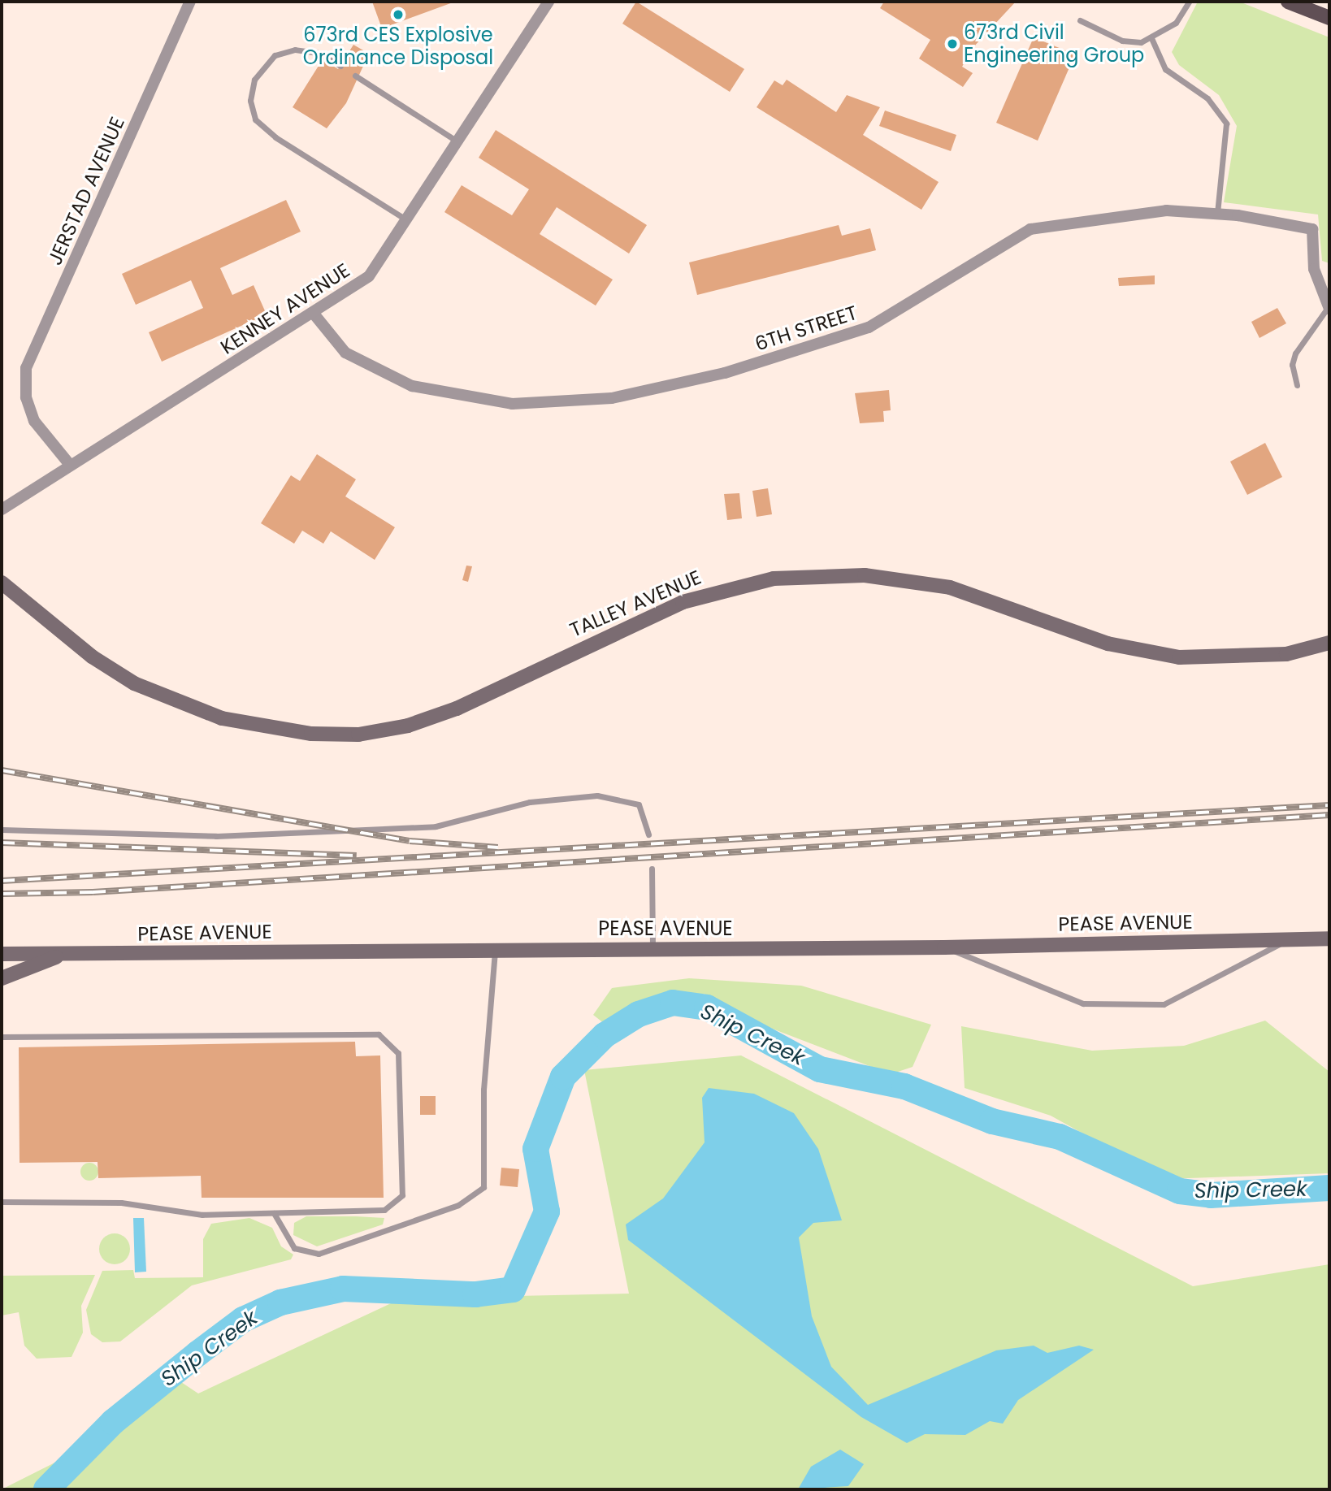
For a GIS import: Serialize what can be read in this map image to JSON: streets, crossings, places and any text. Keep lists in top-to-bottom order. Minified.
{"streets":{"street":["JERSTAD AVENUE","KENNEY AVENUE","6TH STREET","TALLEY AVENUE","PEASE AVENUE"]},"crossings":[["JERSTAD AVENUE","KENNEY AVENUE"],["KENNEY AVENUE","6TH STREET"]],"water":["Ship Creek"],"places":["673rd CES Explosive Ordinance Disposal","673rd Civil Engineering Group"]}
